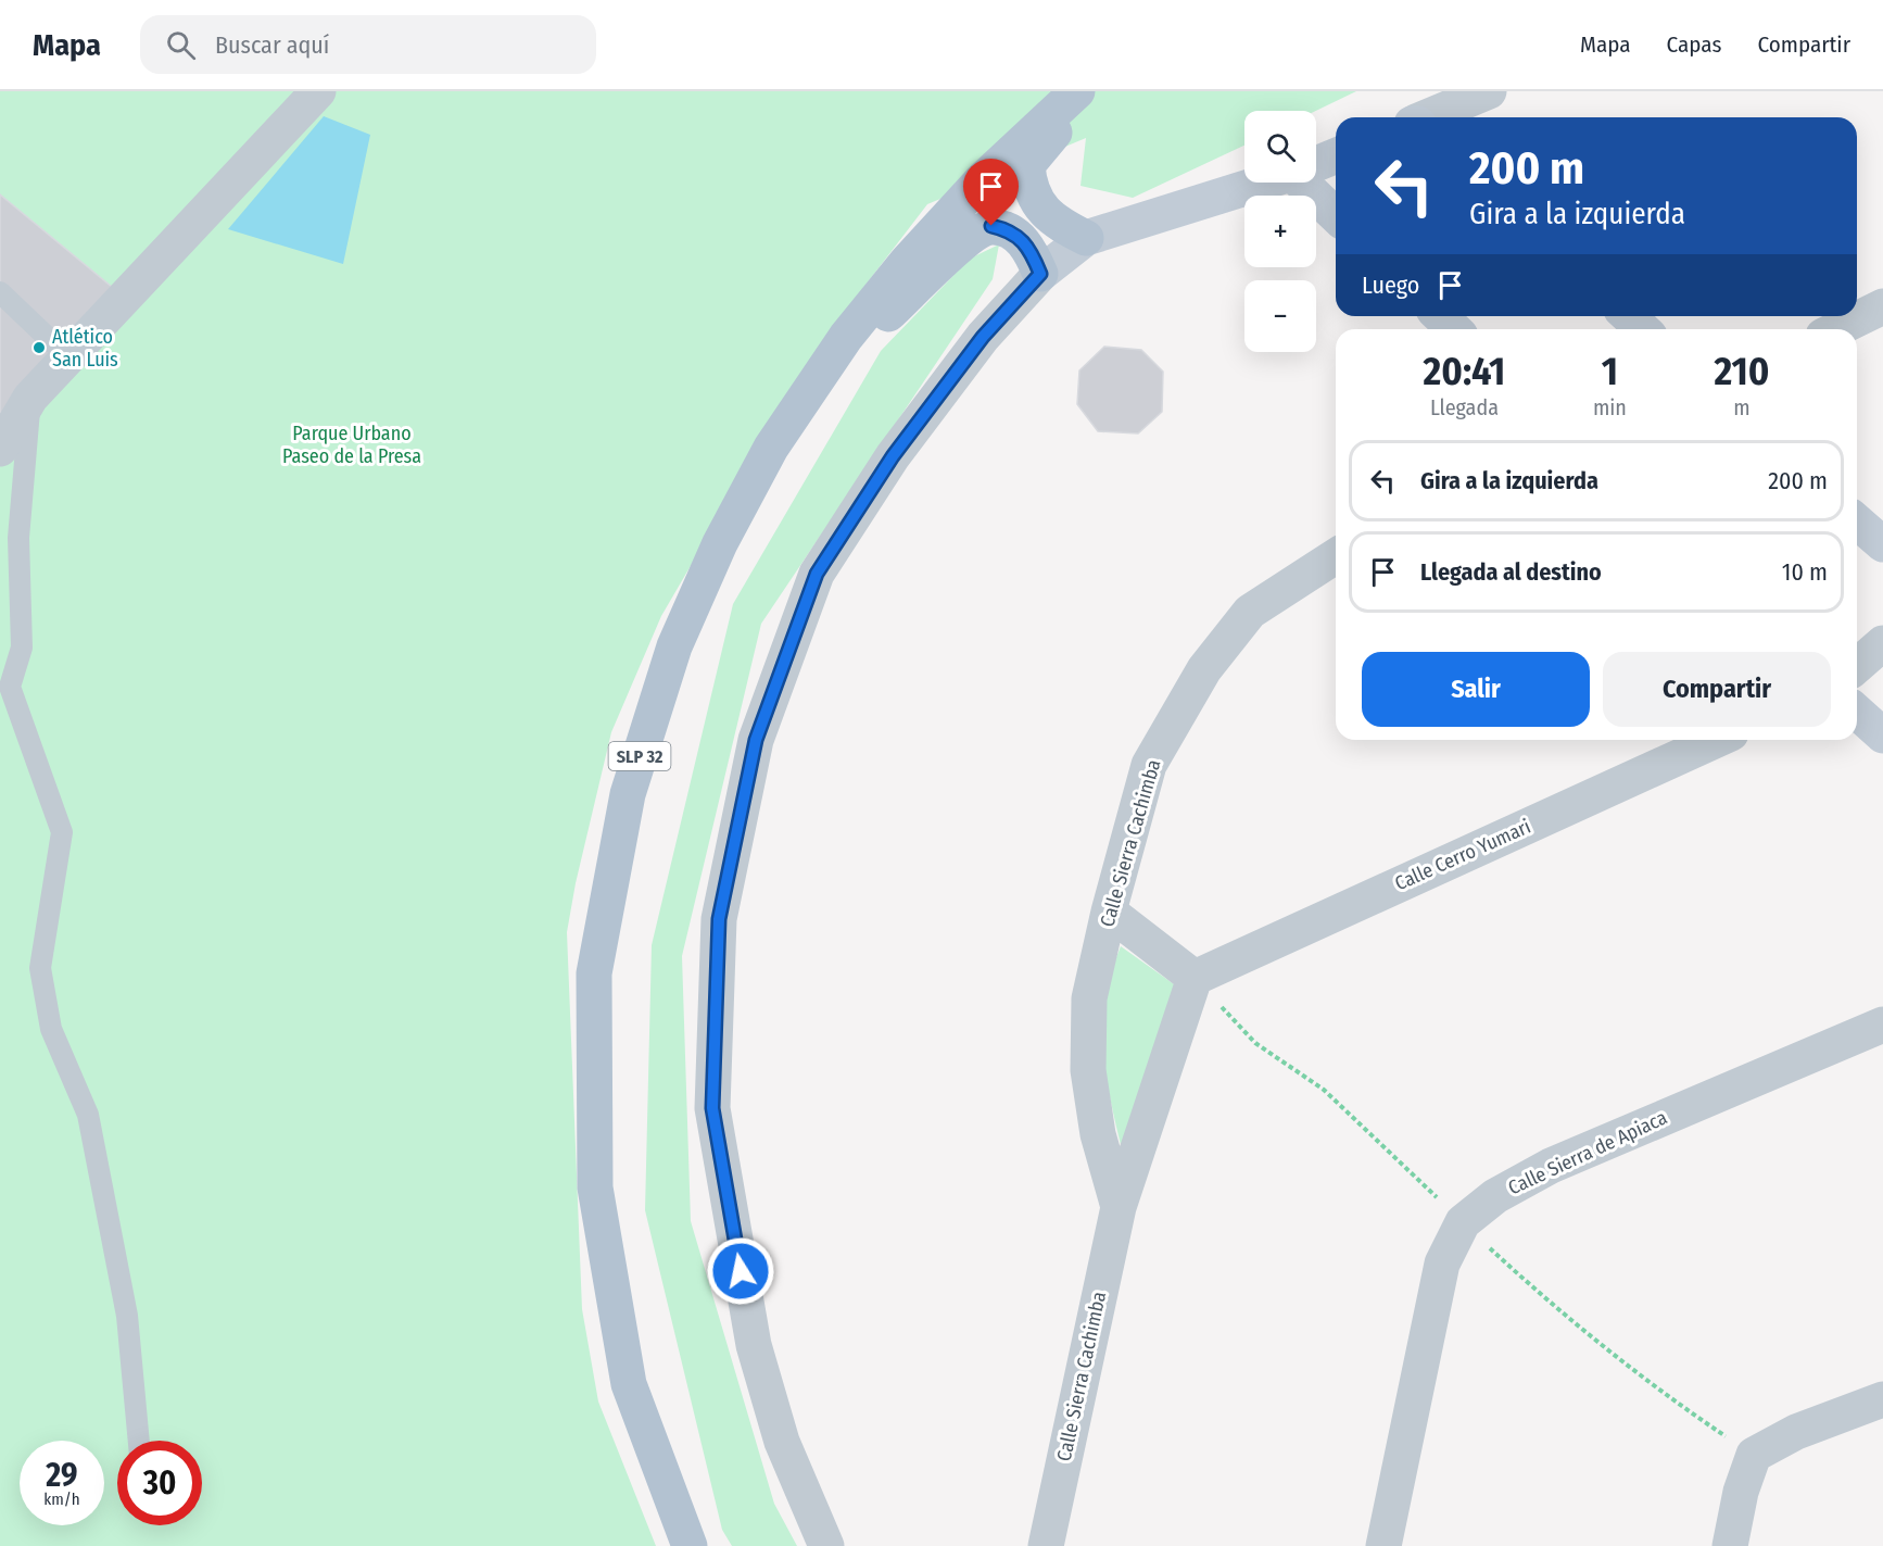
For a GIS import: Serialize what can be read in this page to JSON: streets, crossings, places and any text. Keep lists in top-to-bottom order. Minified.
{"streets":{"main road":["SLP 32"],"street":["Calle Sierra Cachimba","Calle Cerro Yumari","Calle Sierra de Apiaca"]},"crossings":[["Calle Sierra Cachimba","Calle Cerro Yumari"]],"parks":["Parque Urbano Paseo de la Presa"],"places":["Atlético San Luis"],"page":{"header":"Mapa","search":"Buscar aquí","nav":["Mapa","Capas","Compartir"],"map_buttons":["+","−"],"turn":["200 m","Gira a la izquierda"],"then":"Luego","eta":["20:41","Llegada","1","min","210","m"],"list":[{"name":"Gira a la izquierda","value":"200 m"},{"name":"Llegada al destino","value":"10 m"}],"buttons":["Salir","Compartir"],"speed":"29 km/h","limit":"30"}}
